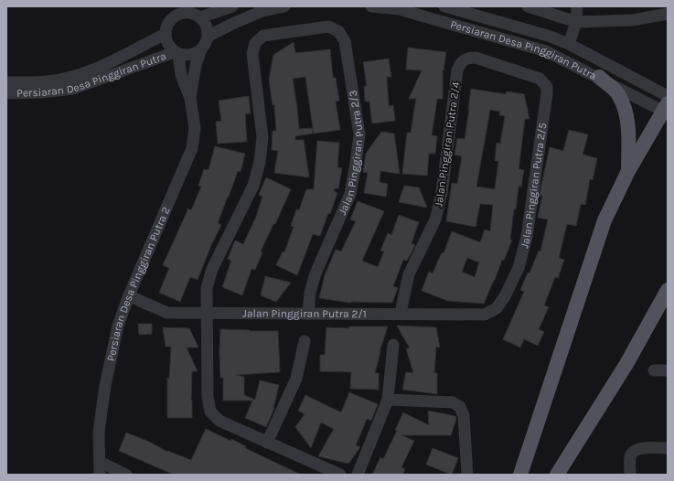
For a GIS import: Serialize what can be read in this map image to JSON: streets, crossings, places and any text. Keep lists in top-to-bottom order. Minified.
{"streets":{"street":["Persiaran Desa Pinggiran Putra","Jalan Pinggiran Putra 2/4","Jalan Pinggiran Putra 2/3","Jalan Pinggiran Putra 2/5","Persiaran Desa Pinggiran Putra 2","Jalan Pinggiran Putra 2/1"]},"crossings":[["Persiaran Desa Pinggiran Putra","Persiaran Desa Pinggiran Putra 2"],["Jalan Pinggiran Putra 2/4","Jalan Pinggiran Putra 2/5"],["Jalan Pinggiran Putra 2/4","Jalan Pinggiran Putra 2/1"],["Jalan Pinggiran Putra 2/3","Jalan Pinggiran Putra 2/1"],["Jalan Pinggiran Putra 2/5","Jalan Pinggiran Putra 2/1"],["Persiaran Desa Pinggiran Putra 2","Jalan Pinggiran Putra 2/1"]]}
